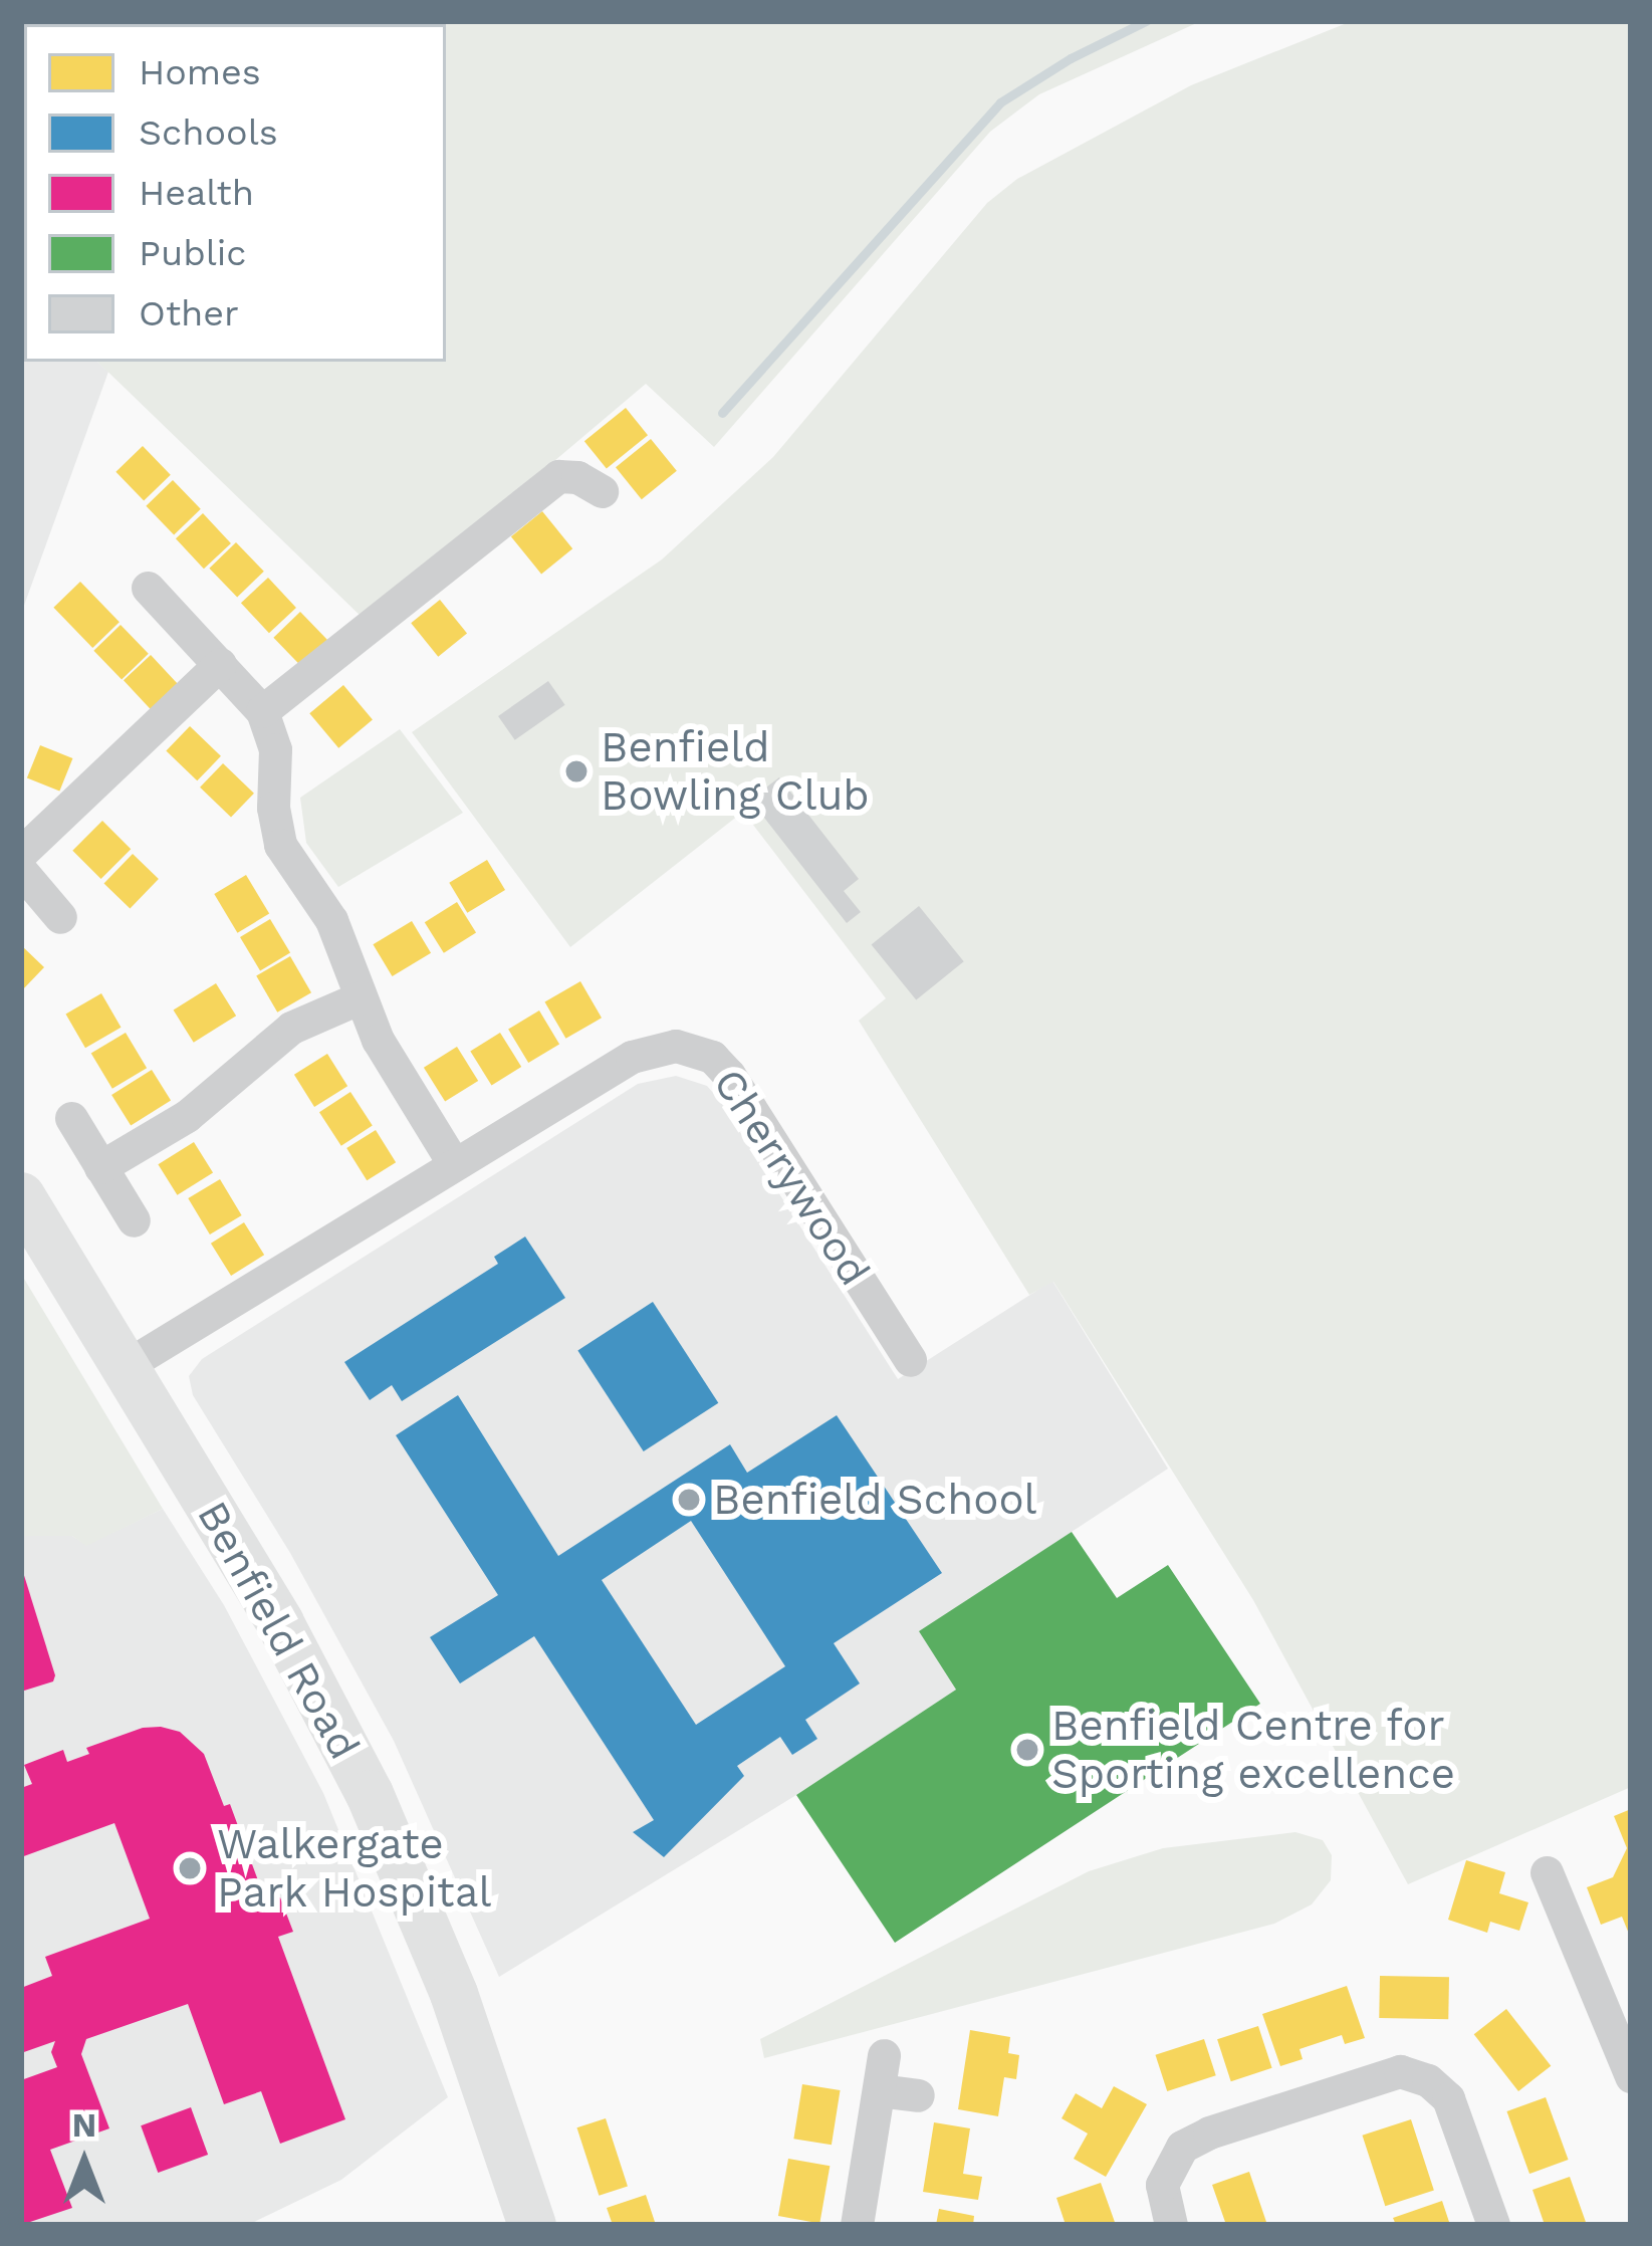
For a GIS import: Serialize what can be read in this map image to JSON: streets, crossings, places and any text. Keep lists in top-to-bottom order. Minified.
{"streets":{"street":["Cherrywood","Benfield Road"]},"crossings":[["Cherrywood","Benfield Road"]],"places":["Benfield Bowling Club","Benfield School","Benfield Centre for Sporting excellence","Walkergate Park Hospital"],"legend":["Homes","Schools","Health","Public","Other"],"north":"top"}
